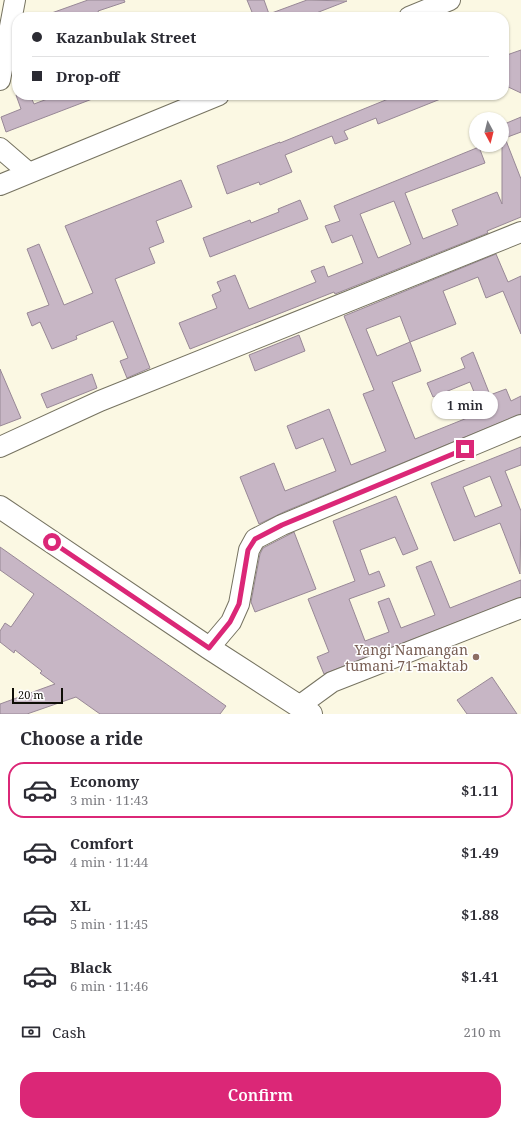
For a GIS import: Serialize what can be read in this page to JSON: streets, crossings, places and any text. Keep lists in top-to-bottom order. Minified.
{"places":["Yangi Namangan tumani 71-maktab"],"scale_bar":"20 m","north":"bottom","page":{"banner":["Kazanbulak Street","Drop-off"],"bubble":"1 min","scale":"20 m","heading":"Choose a ride","list":[{"name":"Economy","note":"3 min · 11:43","value":"$1.11"},{"name":"Comfort","note":"4 min · 11:44","value":"$1.49"},{"name":"XL","note":"5 min · 11:45","value":"$1.88"},{"name":"Black","note":"6 min · 11:46","value":"$1.41"}],"pay":["Cash","210 m"],"buttons":"Confirm"}}
